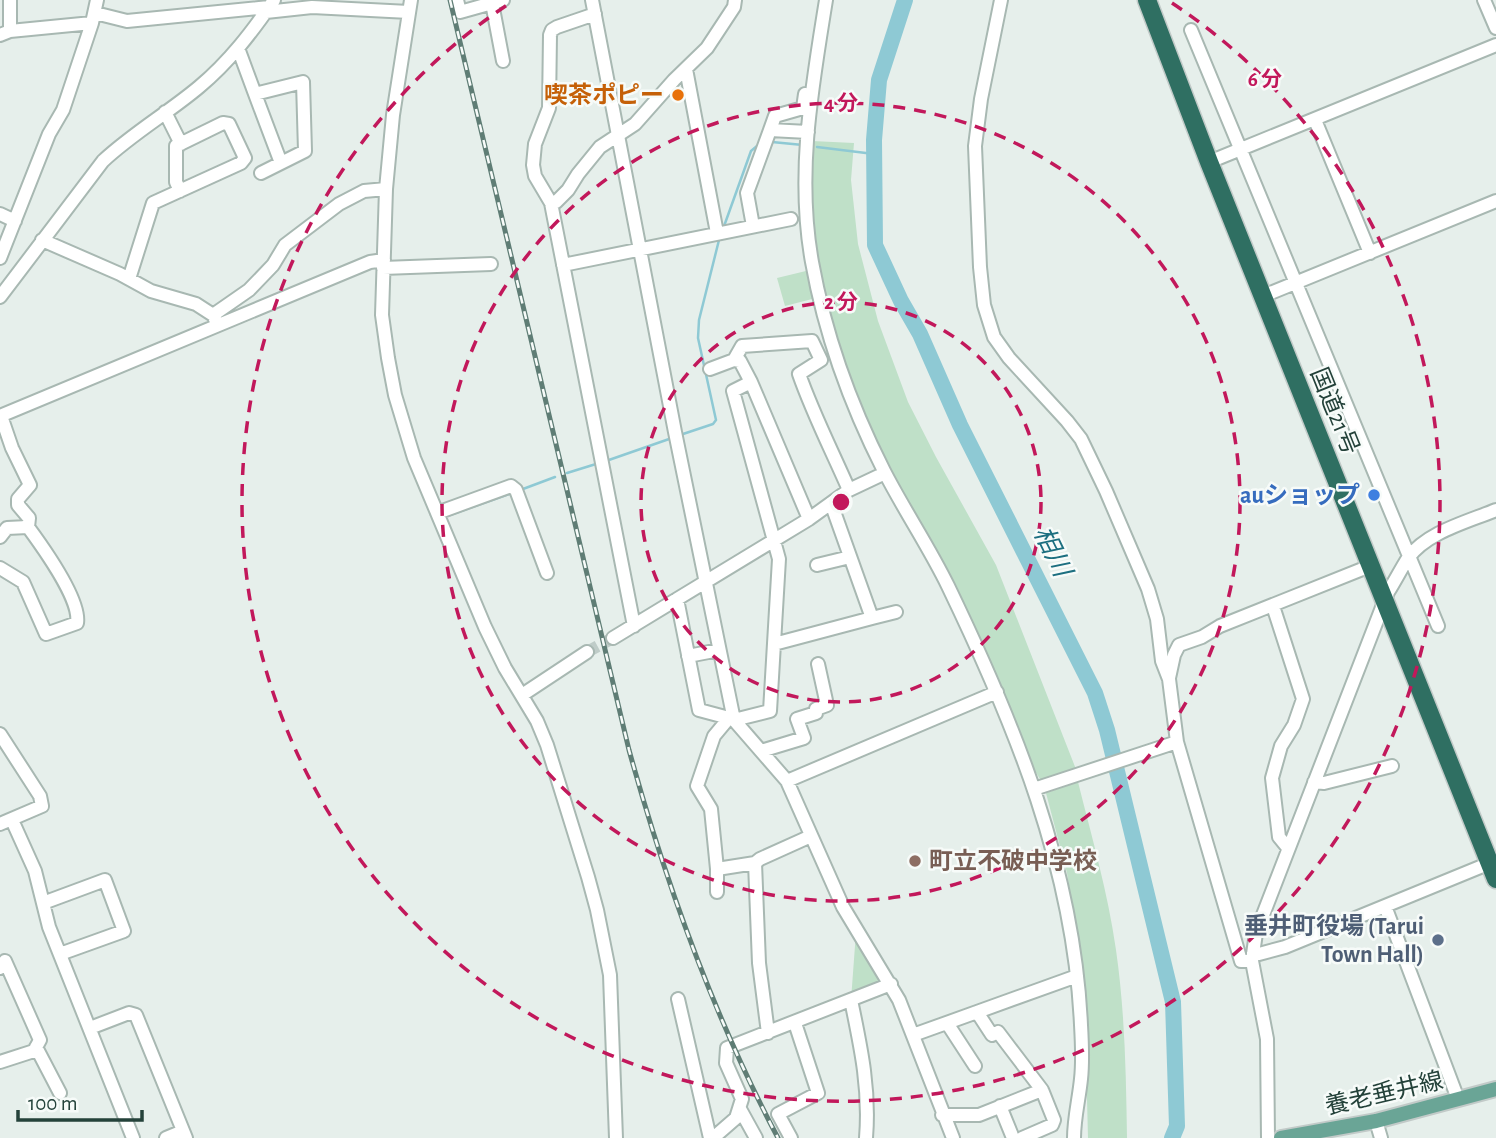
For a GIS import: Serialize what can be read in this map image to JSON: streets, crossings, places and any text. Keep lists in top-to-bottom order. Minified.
{"streets":{"highway":["国道21号"],"main road":["養老垂井線"]},"water":["相川"],"places":["喫茶ポピー","auショップ","町立不破中学校","垂井町役場 (Tarui Town Hall)"],"scale_bar":"100 m","rings":["6 分","4 分","2 分"]}
